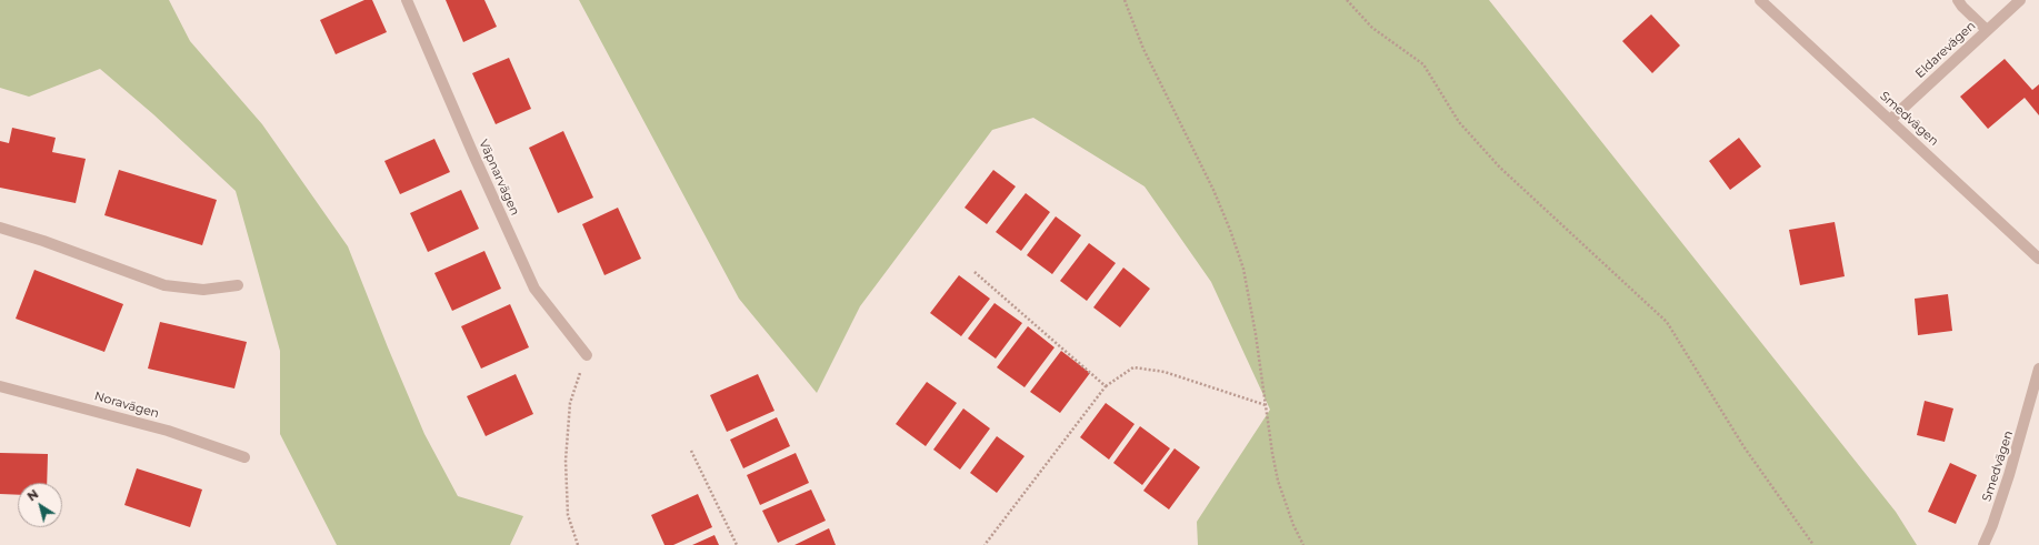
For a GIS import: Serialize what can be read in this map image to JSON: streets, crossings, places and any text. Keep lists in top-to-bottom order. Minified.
{"streets":{"street":["Eldarevägen","Smedvägen","Väpnarvägen","Noravägen"]},"crossings":[["Eldarevägen","Smedvägen"]],"north":"top left"}
